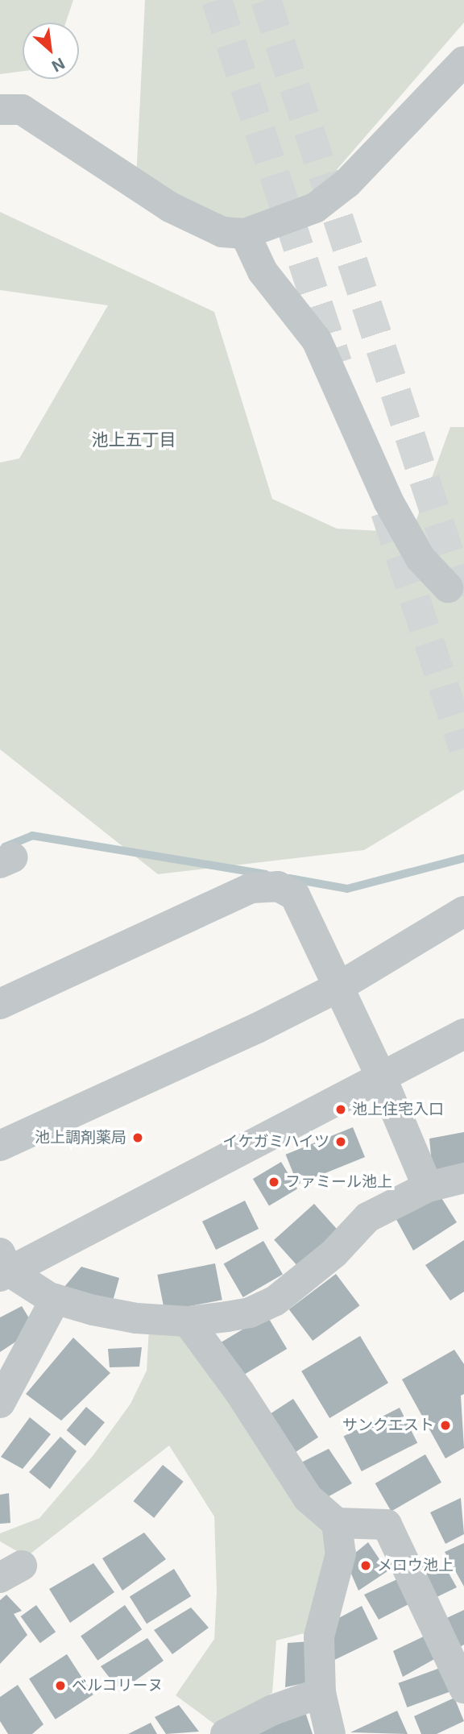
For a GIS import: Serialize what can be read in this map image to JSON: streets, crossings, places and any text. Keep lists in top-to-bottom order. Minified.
{"districts":["池上五丁目"],"places":["池上住宅入口","池上調剤薬局","イケガミハイツ","ファミール池上","サンクエスト","メロウ池上","ベルコリーヌ"],"north":"bottom right"}
